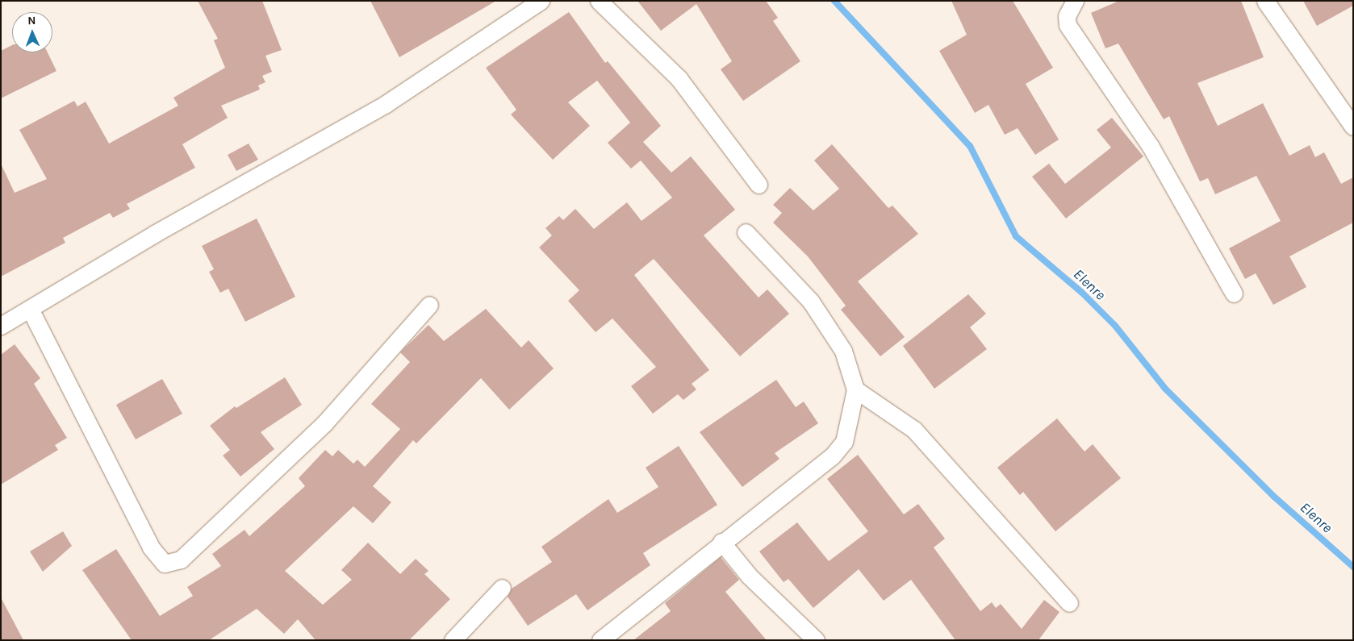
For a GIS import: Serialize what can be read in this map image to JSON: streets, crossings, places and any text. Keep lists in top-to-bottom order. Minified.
{"water":["Elenre"],"north":"top"}
